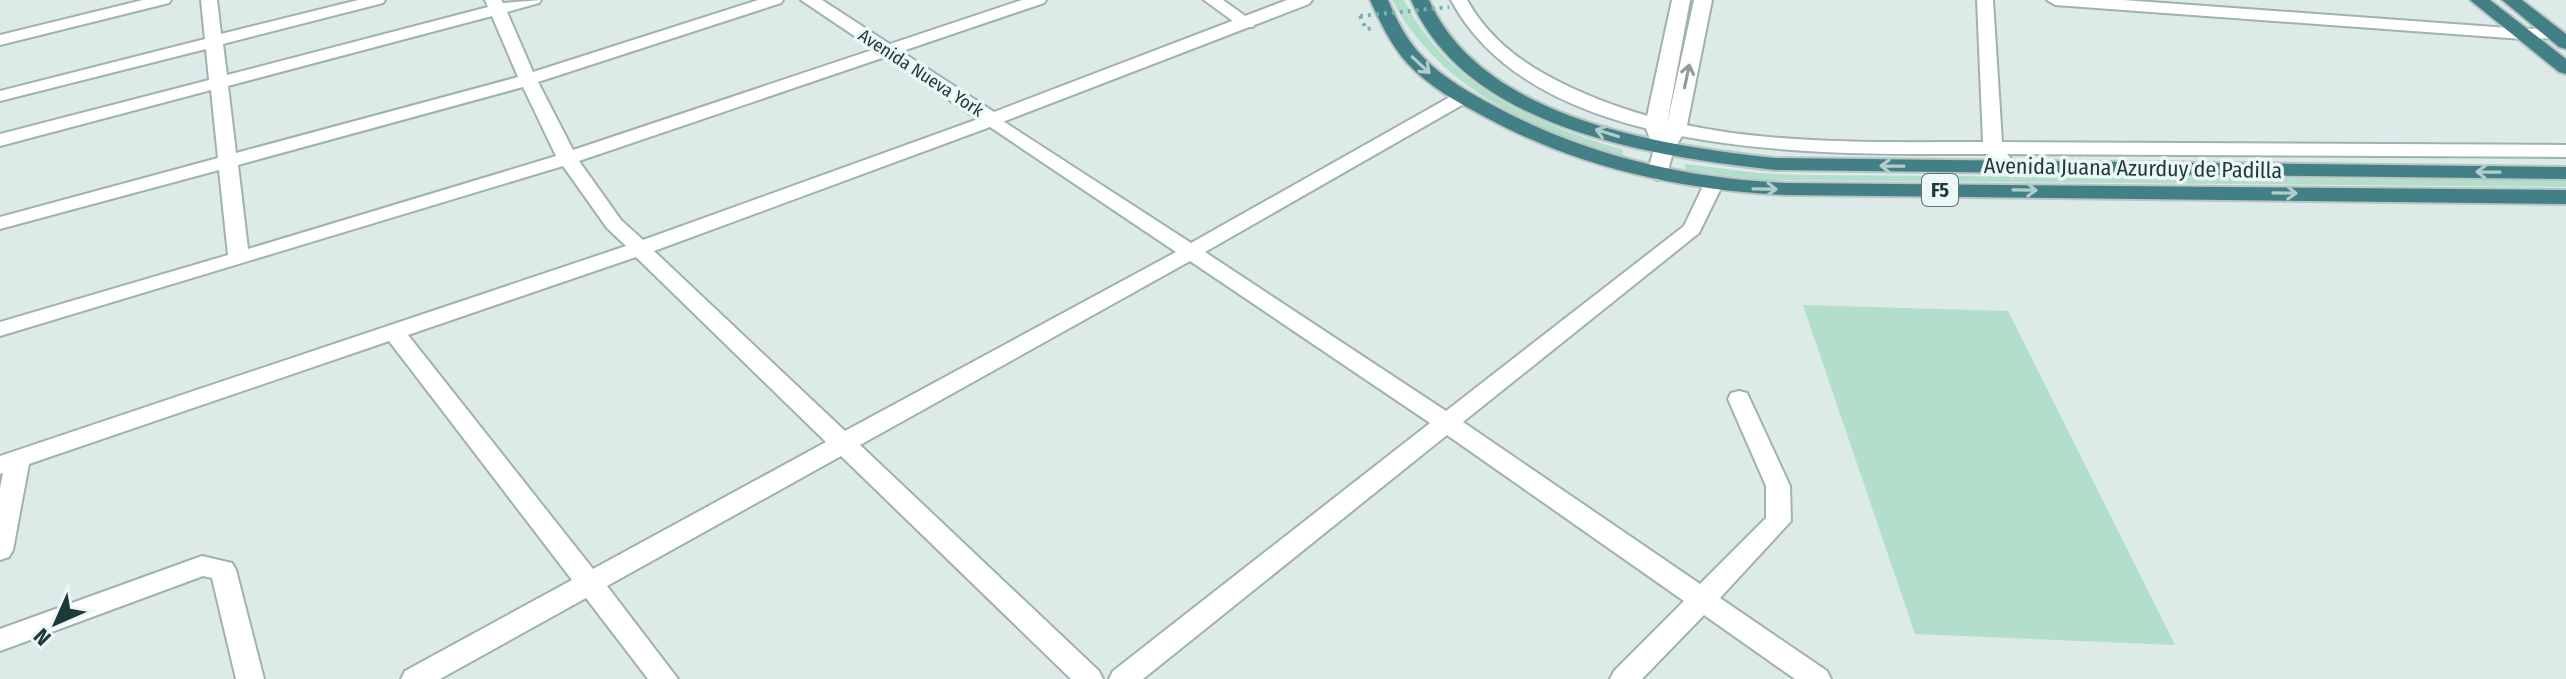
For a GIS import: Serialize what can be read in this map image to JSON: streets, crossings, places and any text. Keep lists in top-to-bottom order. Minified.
{"streets":{"highway":["Avenida Juana Azurduy de Padilla","F5"],"street":["Avenida Nueva York"]},"north":"bottom left"}
